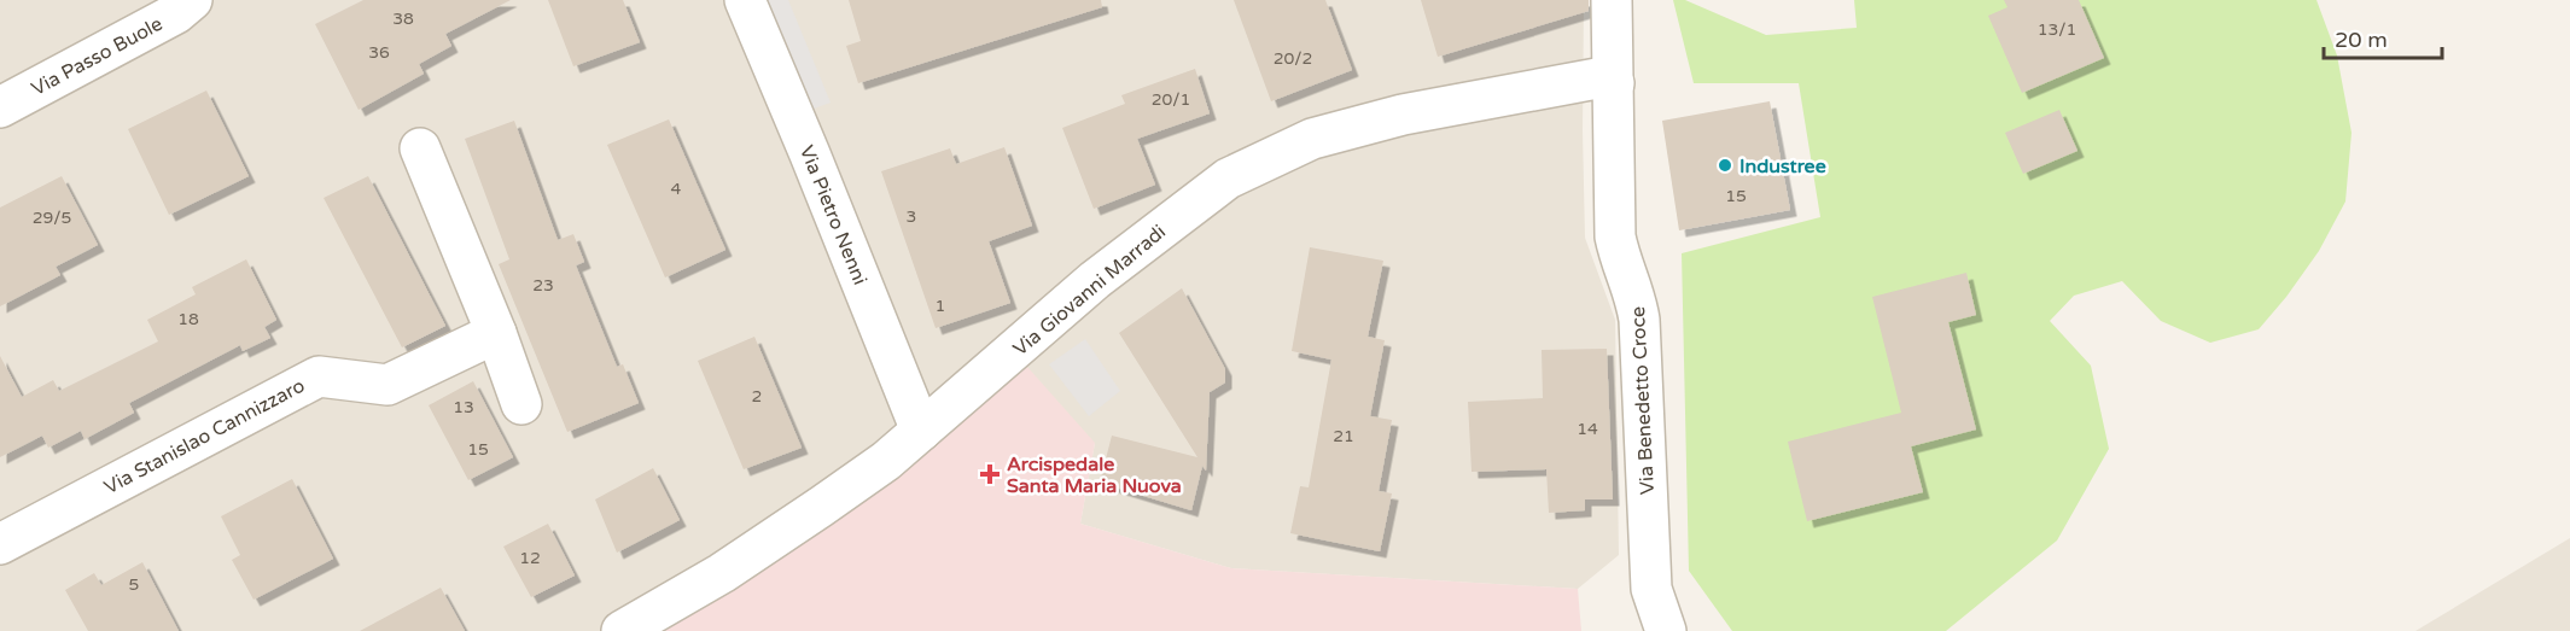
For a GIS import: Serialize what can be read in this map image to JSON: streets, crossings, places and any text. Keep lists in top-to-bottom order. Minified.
{"streets":{"street":["Via Passo Buole","Via Pietro Nenni","Via Giovanni Marradi","Via Benedetto Croce","Via Stanislao Cannizzaro"]},"crossings":[["Via Pietro Nenni","Via Giovanni Marradi"],["Via Giovanni Marradi","Via Benedetto Croce"]],"places":{"other":["Industree"],"health":["Arcispedale Santa Maria Nuova"]},"house_numbers":["38","13/1","36","20/2","20/1","4","15","3","29/5","23","1","18","2","13","14","21","15","12","5"],"scale_bar":"20 m"}
